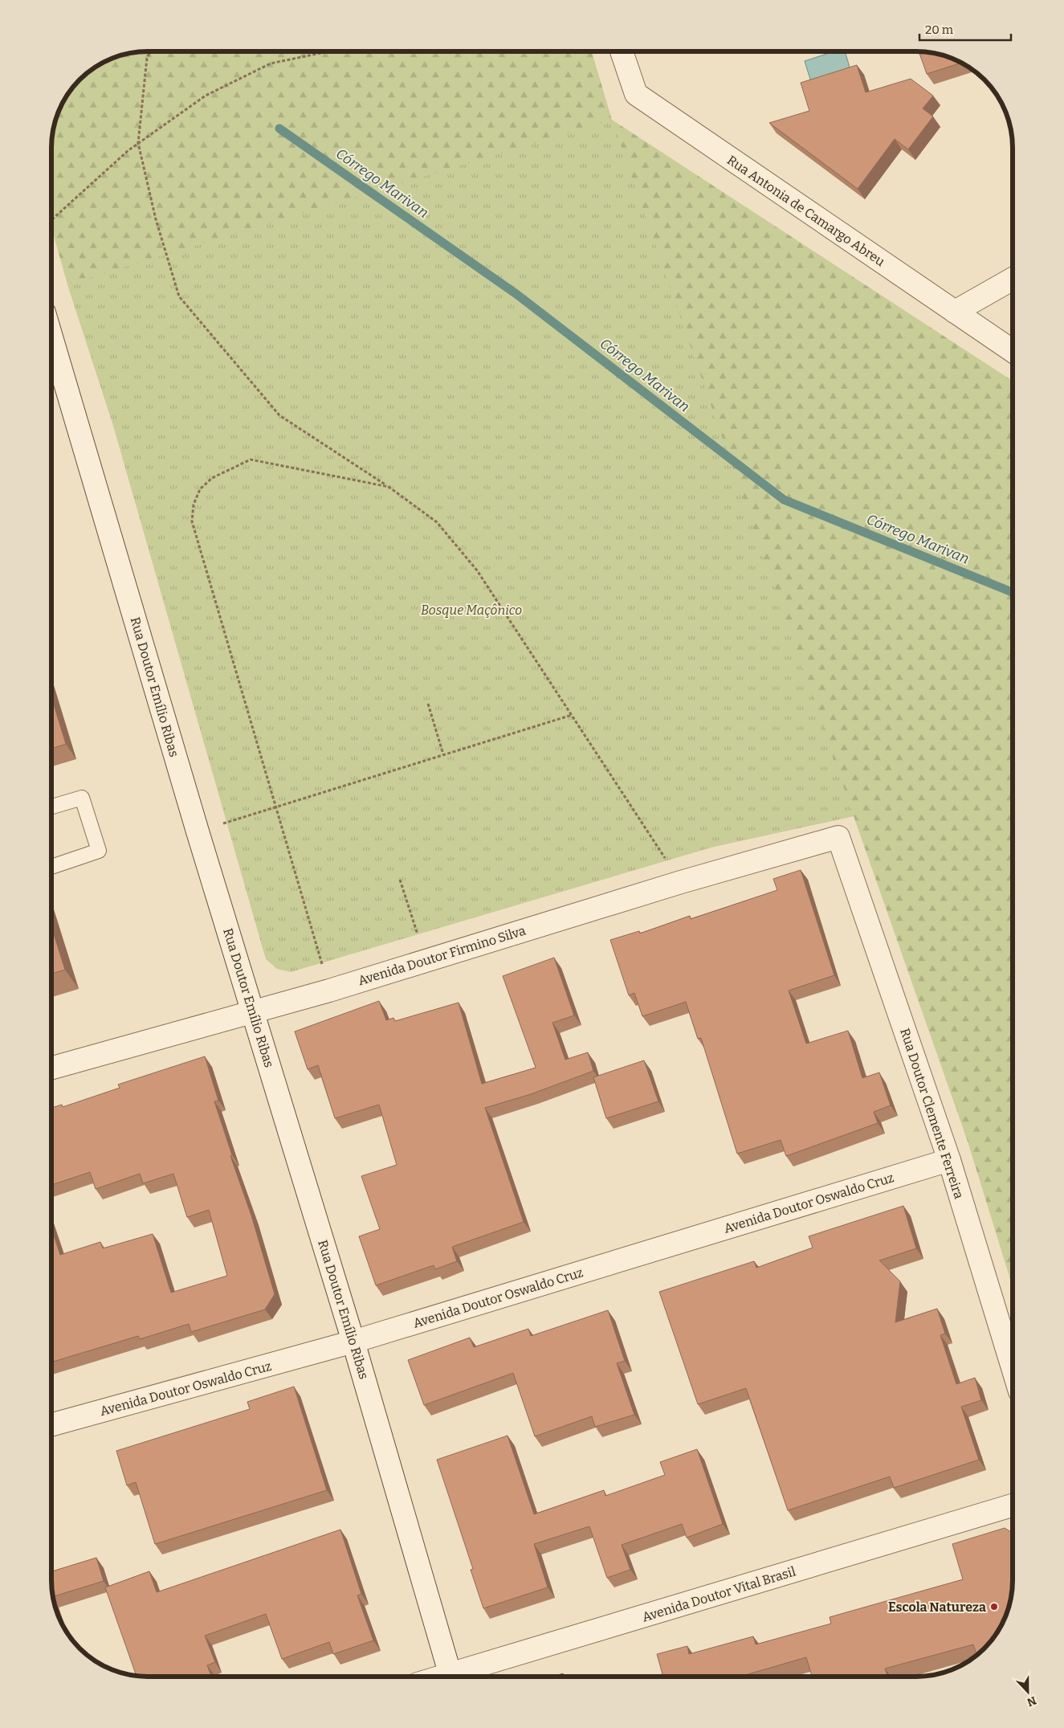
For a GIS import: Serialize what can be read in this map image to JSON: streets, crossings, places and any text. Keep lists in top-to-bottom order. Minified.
{"streets":{"street":["Rua Antonia de Camargo Abreu","Rua Doutor Emílio Ribas","Avenida Doutor Firmino Silva","Rua Doutor Clemente Ferreira","Avenida Doutor Oswaldo Cruz","Avenida Doutor Vital Brasil"]},"crossings":[["Rua Doutor Emílio Ribas","Avenida Doutor Firmino Silva"],["Rua Doutor Emílio Ribas","Avenida Doutor Oswaldo Cruz"],["Avenida Doutor Firmino Silva","Rua Doutor Clemente Ferreira"],["Rua Doutor Clemente Ferreira","Avenida Doutor Oswaldo Cruz"]],"water":["Córrego Marivan"],"parks":["Bosque Maçônico"],"places":["Escola Natureza"],"scale_bar":"20 m","north":"bottom"}
